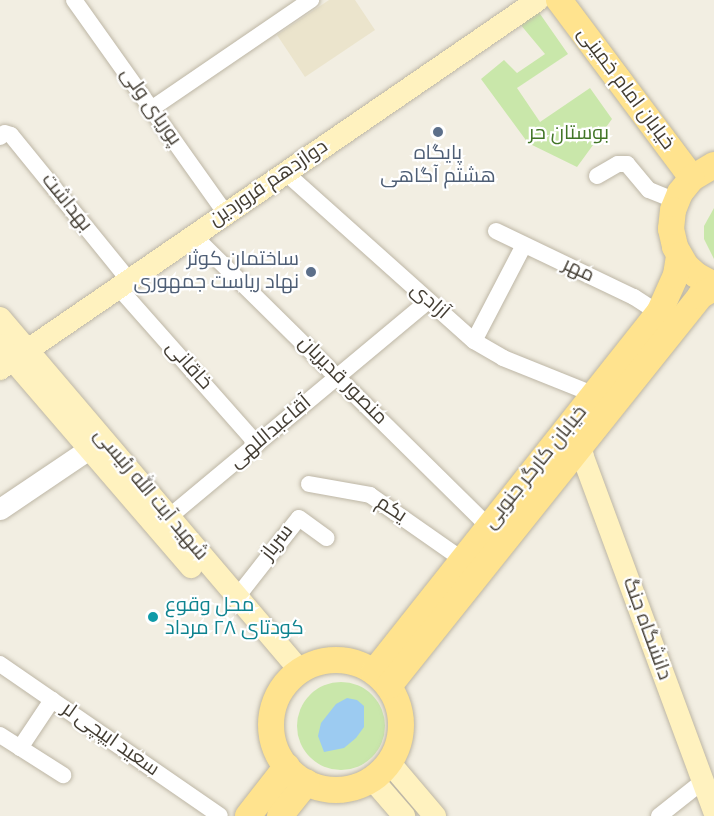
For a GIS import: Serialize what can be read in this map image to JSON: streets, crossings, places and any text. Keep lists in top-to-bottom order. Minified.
{"streets":{"main road":["خیابان امام خمینی","دوازدهم فروردین","خیابان کارگر جنوبی","شهید آیت الله رئیسی","دانشگاه جنگ"],"street":["پوریای ولی","بهداشت","مهر","آزادی","خاقانی","منصور قدیریان","آقاعبداللهی","یکم","سرباز","سعید ایپچی لر"]},"crossings":[["پوریای ولی","دوازدهم فروردین"],["دوازدهم فروردین","بهداشت"],["دوازدهم فروردین","آزادی"],["دوازدهم فروردین","خاقانی"],["دوازدهم فروردین","منصور قدیریان"],["دوازدهم فروردین","شهید آیت الله رئیسی"],["بهداشت","خاقانی"],["مهر","خیابان کارگر جنوبی"],["آزادی","آقاعبداللهی"],["آزادی","خیابان کارگر جنوبی"],["خاقانی","آقاعبداللهی"],["منصور قدیریان","آقاعبداللهی"],["منصور قدیریان","خیابان کارگر جنوبی"],["آقاعبداللهی","شهید آیت الله رئیسی"],["خیابان کارگر جنوبی","شهید آیت الله رئیسی"],["خیابان کارگر جنوبی","یکم"],["خیابان کارگر جنوبی","دانشگاه جنگ"],["شهید آیت الله رئیسی","سرباز"]],"parks":["بوستان حر"],"places":["پایگاه هشتم آگاهی","ساختمان کوثر نهاد ریاست جمهوری","محل وقوع کودتای ۲۸ مرداد"]}
